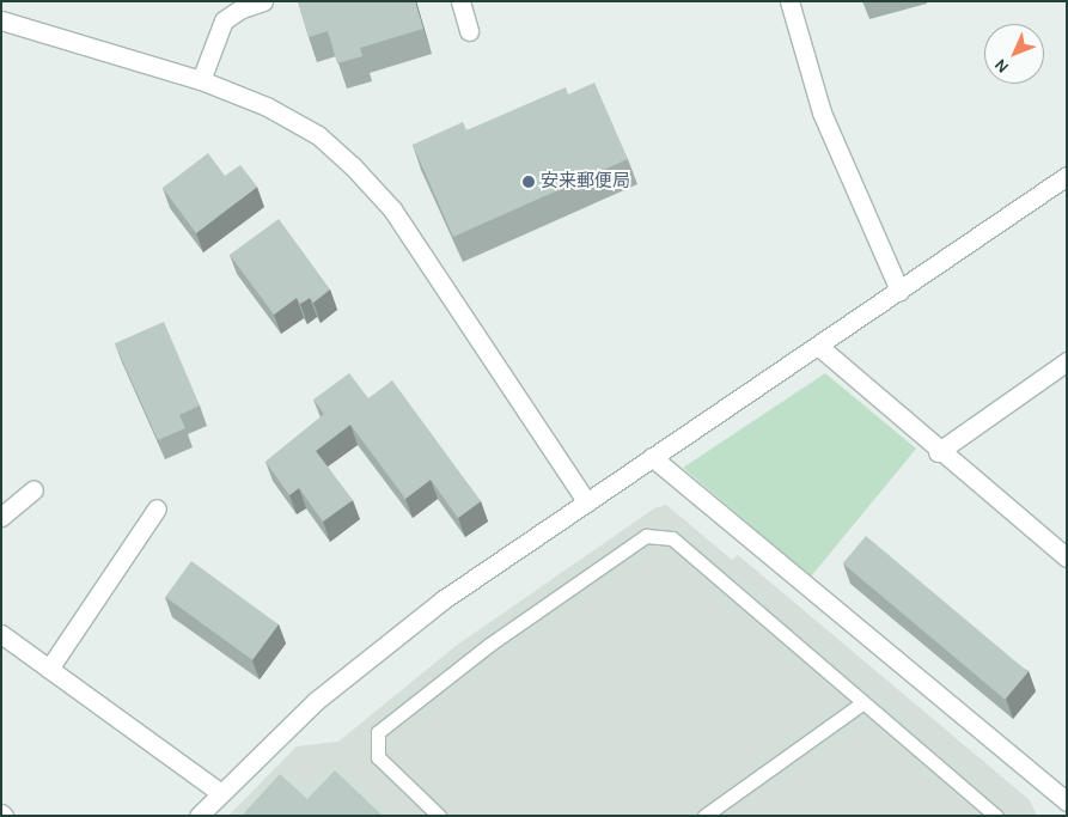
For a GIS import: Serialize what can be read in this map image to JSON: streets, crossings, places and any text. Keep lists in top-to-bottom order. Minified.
{"places":["安来郵便局"],"north":"bottom left"}
